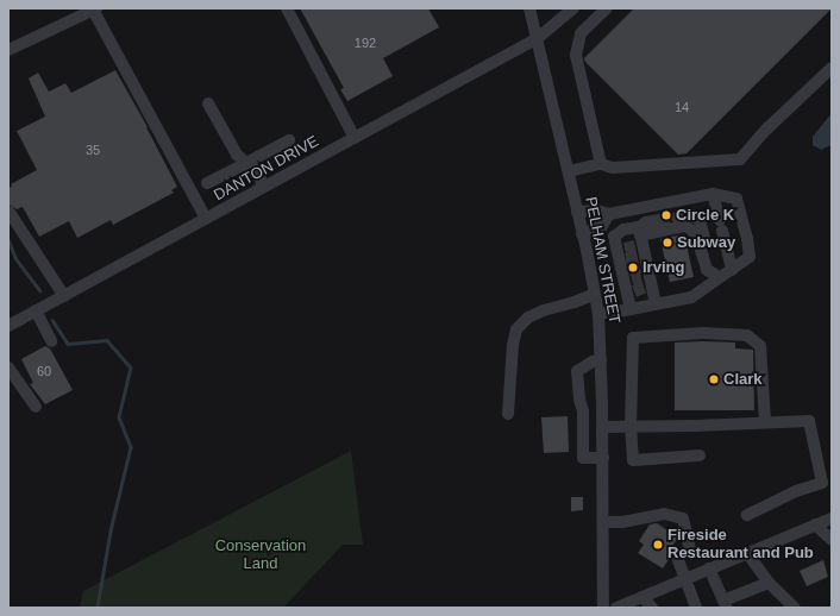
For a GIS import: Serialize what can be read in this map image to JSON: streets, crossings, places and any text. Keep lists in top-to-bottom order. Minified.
{"streets":{"street":["DANTON DRIVE","PELHAM STREET"]},"crossings":[["DANTON DRIVE","PELHAM STREET"]],"parks":["Conservation Land"],"places":["Circle K","Subway","Irving","Clark","Fireside Restaurant and Pub"],"house_numbers":["192","14","35","60"]}
